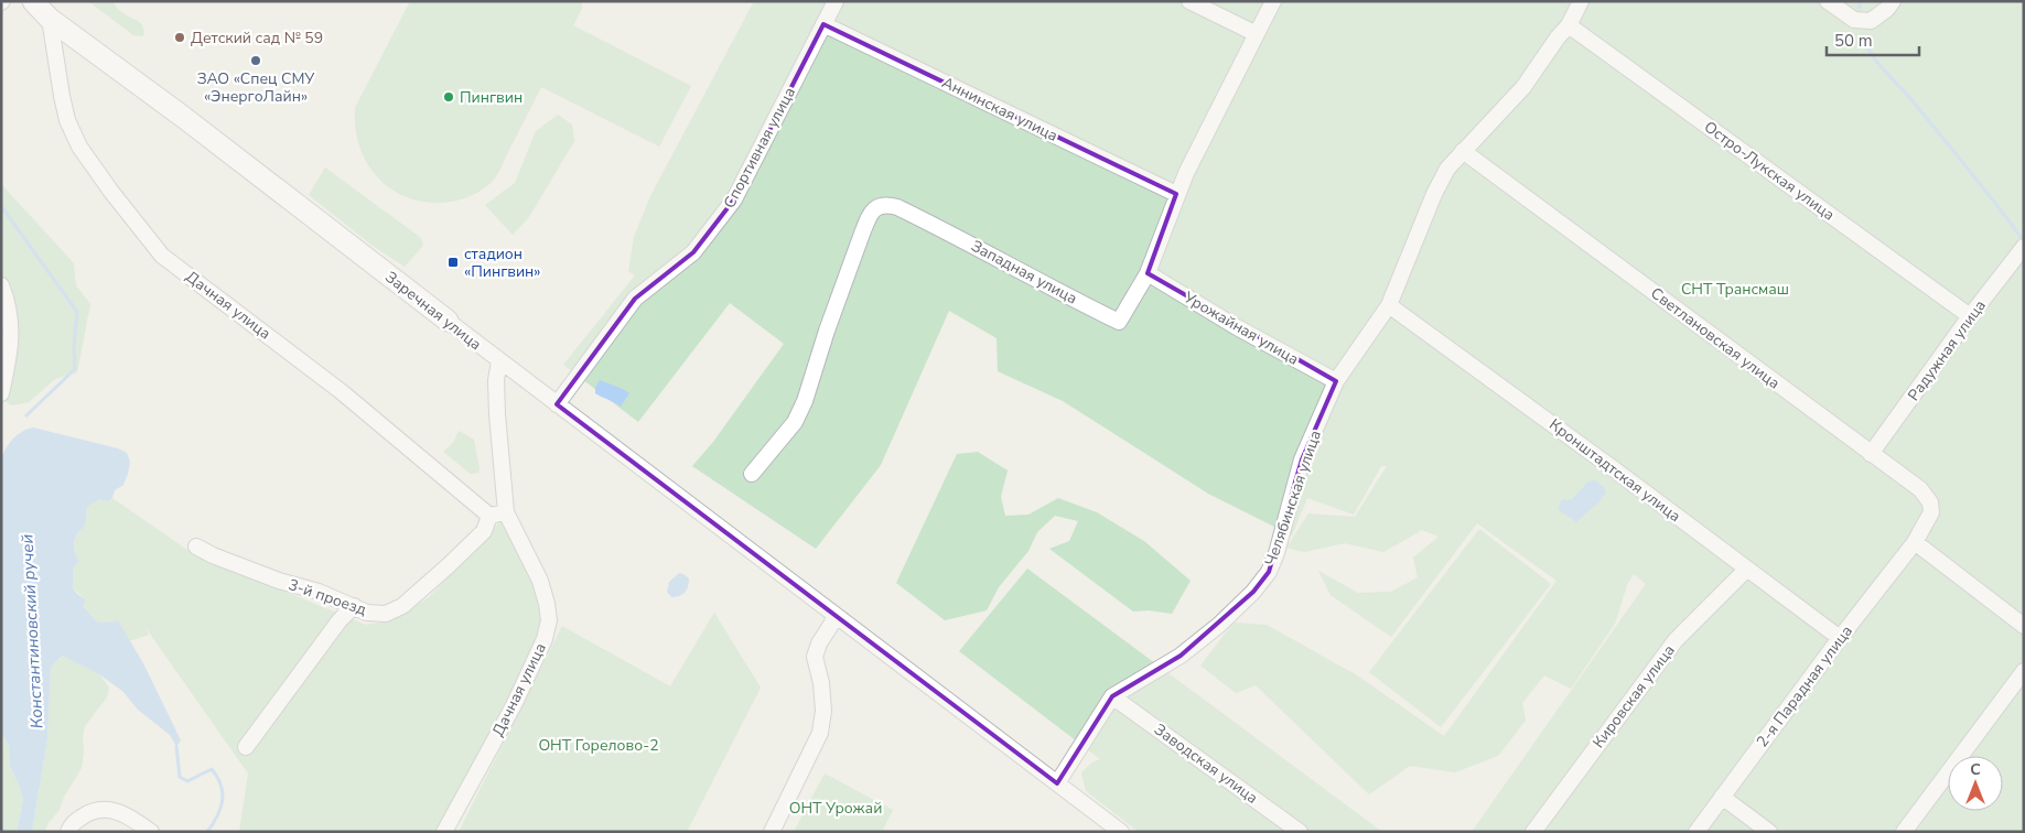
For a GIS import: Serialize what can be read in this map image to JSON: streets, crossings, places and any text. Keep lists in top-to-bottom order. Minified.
{"streets":{"street":["Аннинская улица","Спортивная улица","Остро-Лукская улица","Западная улица","Дачная улица","Заречная улица","Урожайная улица","Светлановская улица","Радужная улица","Кронштадтская улица","Челябинская улица","3-й проезд","2-я Парадная улица","Кировская улица","Заводская улица"]},"crossings":[["Аннинская улица","Спортивная улица"],["Аннинская улица","Западная улица"],["Спортивная улица","Заречная улица"],["Остро-Лукская улица","Радужная улица"],["Остро-Лукская улица","Челябинская улица"],["Западная улица","Урожайная улица"],["Дачная улица","Заречная улица"],["Дачная улица","3-й проезд"],["Заречная улица","Челябинская улица"],["Урожайная улица","Челябинская улица"],["Светлановская улица","Радужная улица"],["Светлановская улица","Челябинская улица"],["Светлановская улица","2-я Парадная улица"],["Кронштадтская улица","Челябинская улица"],["Кронштадтская улица","2-я Парадная улица"],["Кронштадтская улица","Кировская улица"],["Челябинская улица","Заводская улица"]],"water":["Константиновский ручей"],"parks":["СНТ Трансмаш","ОНТ Горелово-2","ОНТ Урожай"],"places":{"other":["Детский сад № 59","ЗАО «Спец СМУ «ЭнергоЛайн»","Пингвин"],"transit":["стадион «Пингвин»"]},"scale_bar":"50 m","north":"top"}
